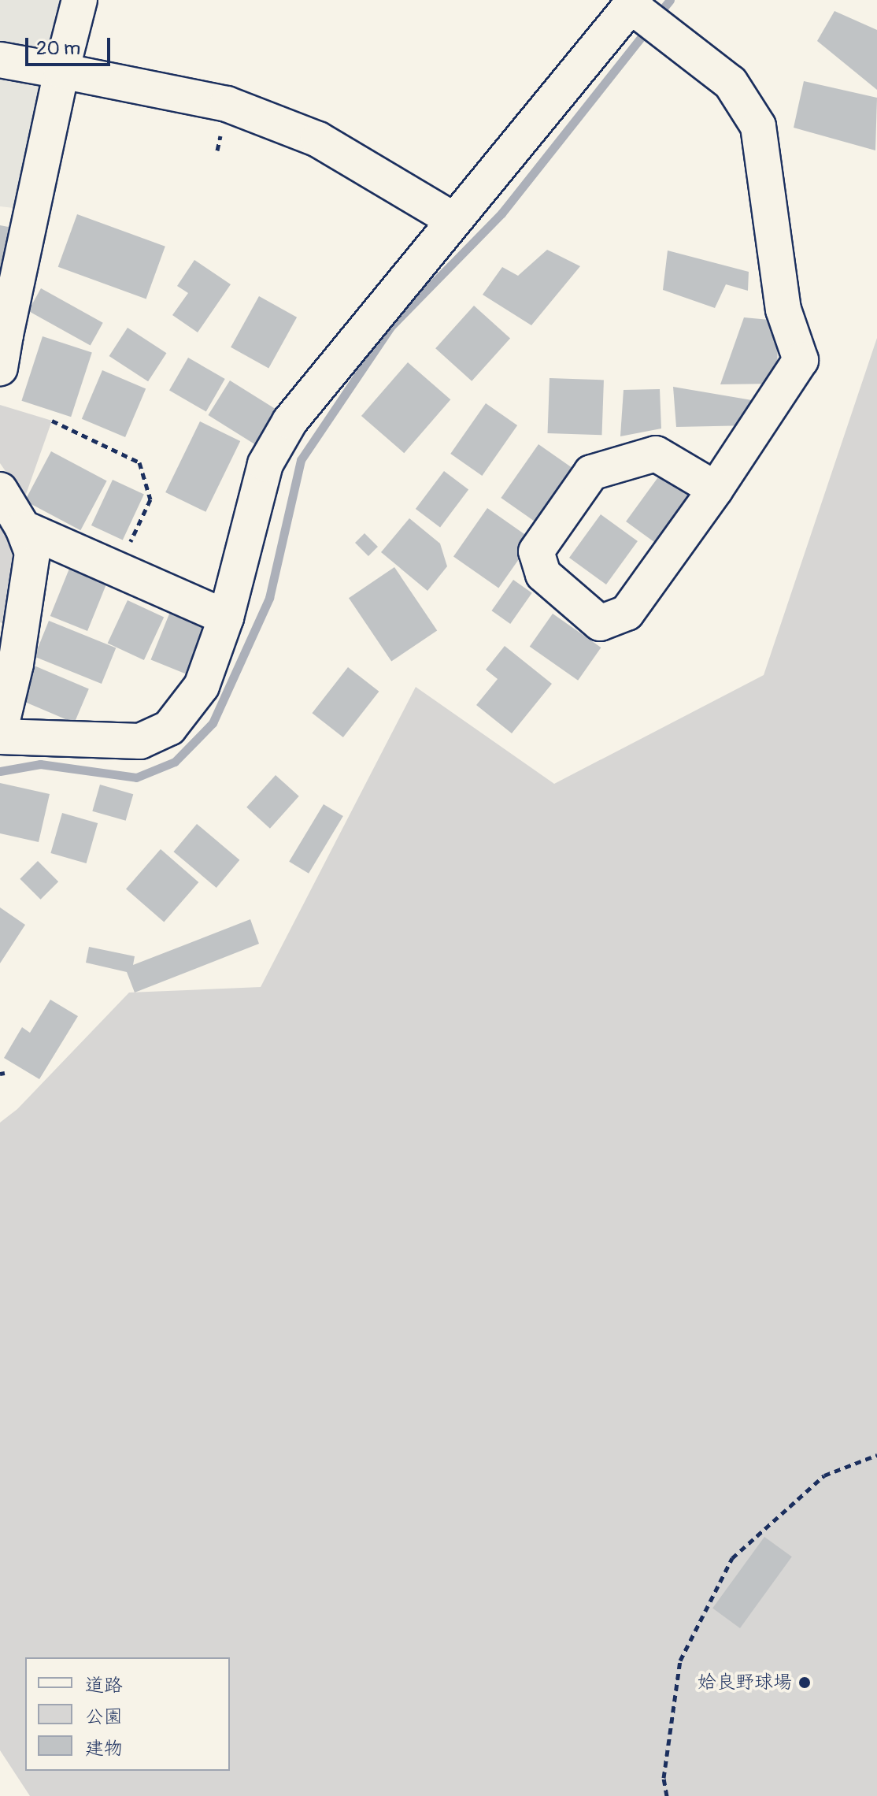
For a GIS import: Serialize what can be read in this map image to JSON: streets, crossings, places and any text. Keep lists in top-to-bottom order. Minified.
{"places":["姶良野球場"],"legend":["道路","公園","建物"],"scale_bar":"20 m"}
